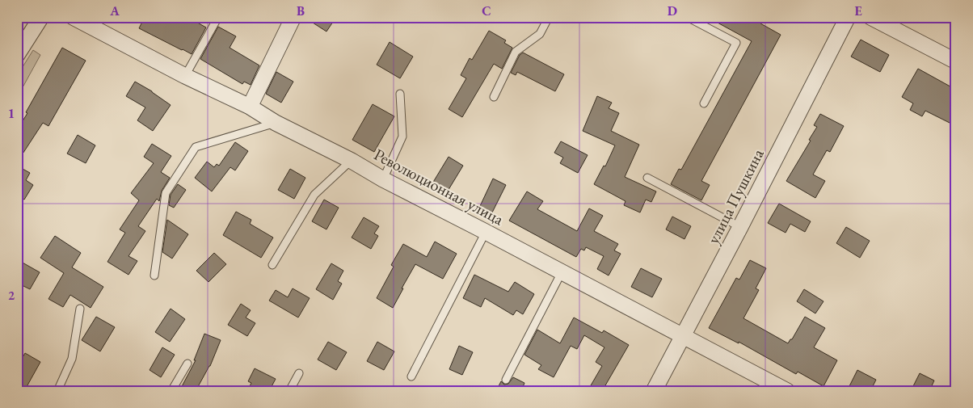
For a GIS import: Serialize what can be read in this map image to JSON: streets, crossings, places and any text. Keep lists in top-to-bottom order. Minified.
{"streets":{"street":["Революционная улица","улица Пушкина"]},"crossings":[["Революционная улица","улица Пушкина"]],"grid":{"columns":["A","B","C","D","E"],"rows":["1","2"]}}
